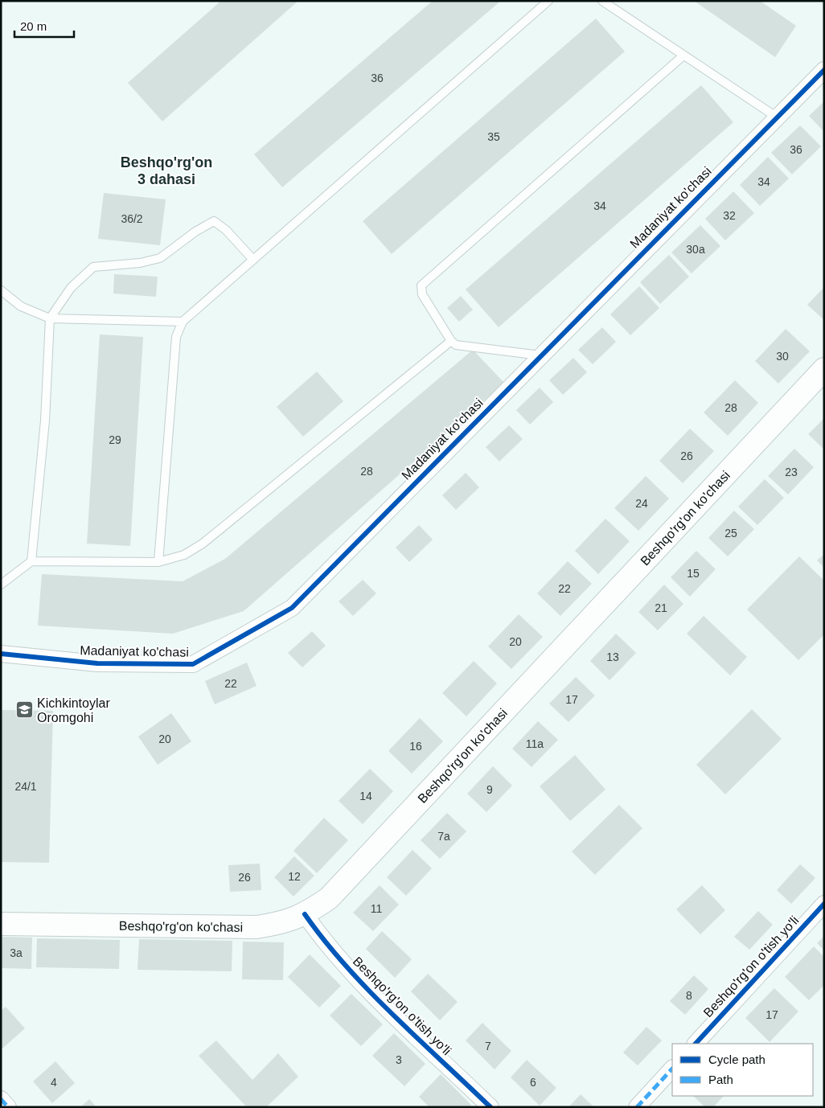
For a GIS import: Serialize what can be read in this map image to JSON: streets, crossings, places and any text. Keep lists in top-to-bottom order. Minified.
{"streets":{"main road":["Beshqo'rg'on ko'chasi"],"street":["Madaniyat ko'chasi","Beshqo'rg'on o'tish yo'li"]},"crossings":[["Beshqo'rg'on ko'chasi","Beshqo'rg'on o'tish yo'li"]],"districts":["Beshqo'rg'on 3 dahasi"],"places":{"school or university":["Kichkintoylar Oromgohi"]},"house_numbers":["36","35","36","34","34","32","36/2","30a","30","28","29","26","28","23","24","25","15","22","21","20","13","22","17","20","11a","16","24/1","9","14","7a","12","26","11","3а","8","17","7","3","4","6"],"legend":["Cycle path","Path"],"scale_bar":"20 m"}
